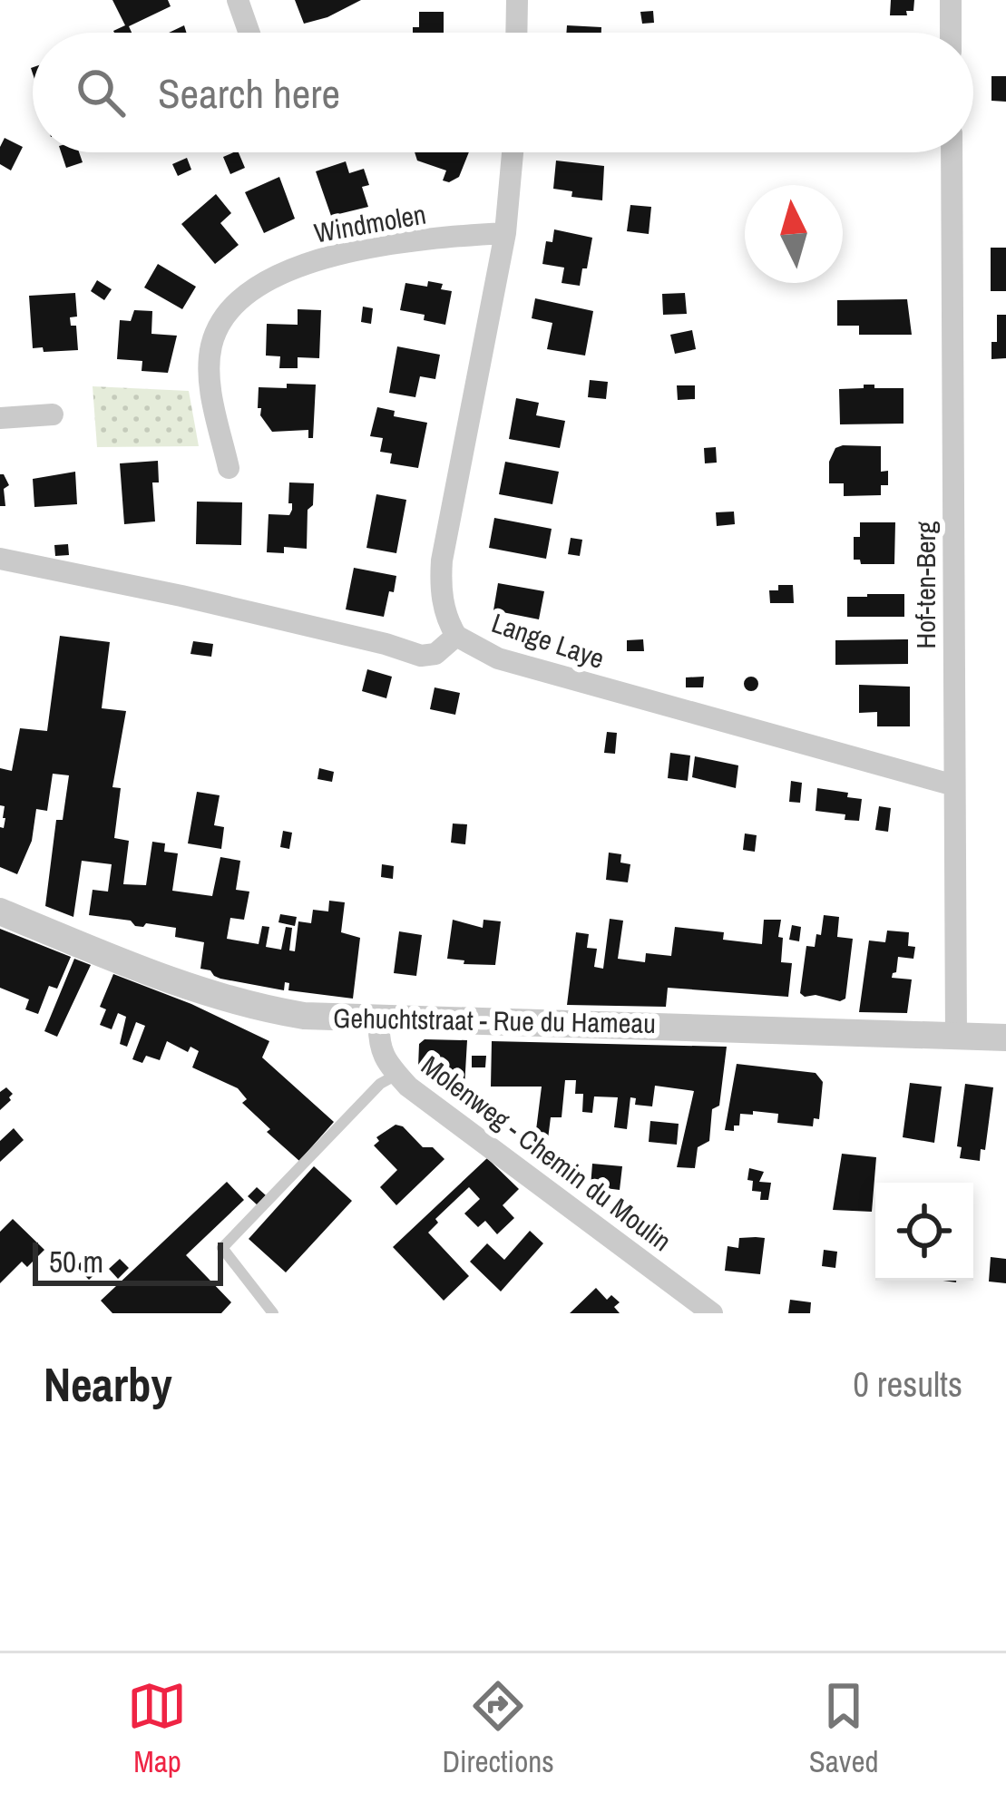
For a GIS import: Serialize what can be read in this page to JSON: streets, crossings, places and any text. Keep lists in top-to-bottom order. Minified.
{"streets":{"street":["Windmolen","Hof-ten-Berg","Lange Laye","Gehuchtstraat - Rue du Hameau","Molenweg - Chemin du Moulin"]},"crossings":[["Hof-ten-Berg","Lange Laye"],["Hof-ten-Berg","Gehuchtstraat - Rue du Hameau"],["Gehuchtstraat - Rue du Hameau","Molenweg - Chemin du Moulin"]],"scale_bar":"50 m","north":"top","page":{"search":"Search here","scale":"50 m","heading":["Nearby","0 results"],"nav":["Map","Directions","Saved"]}}
